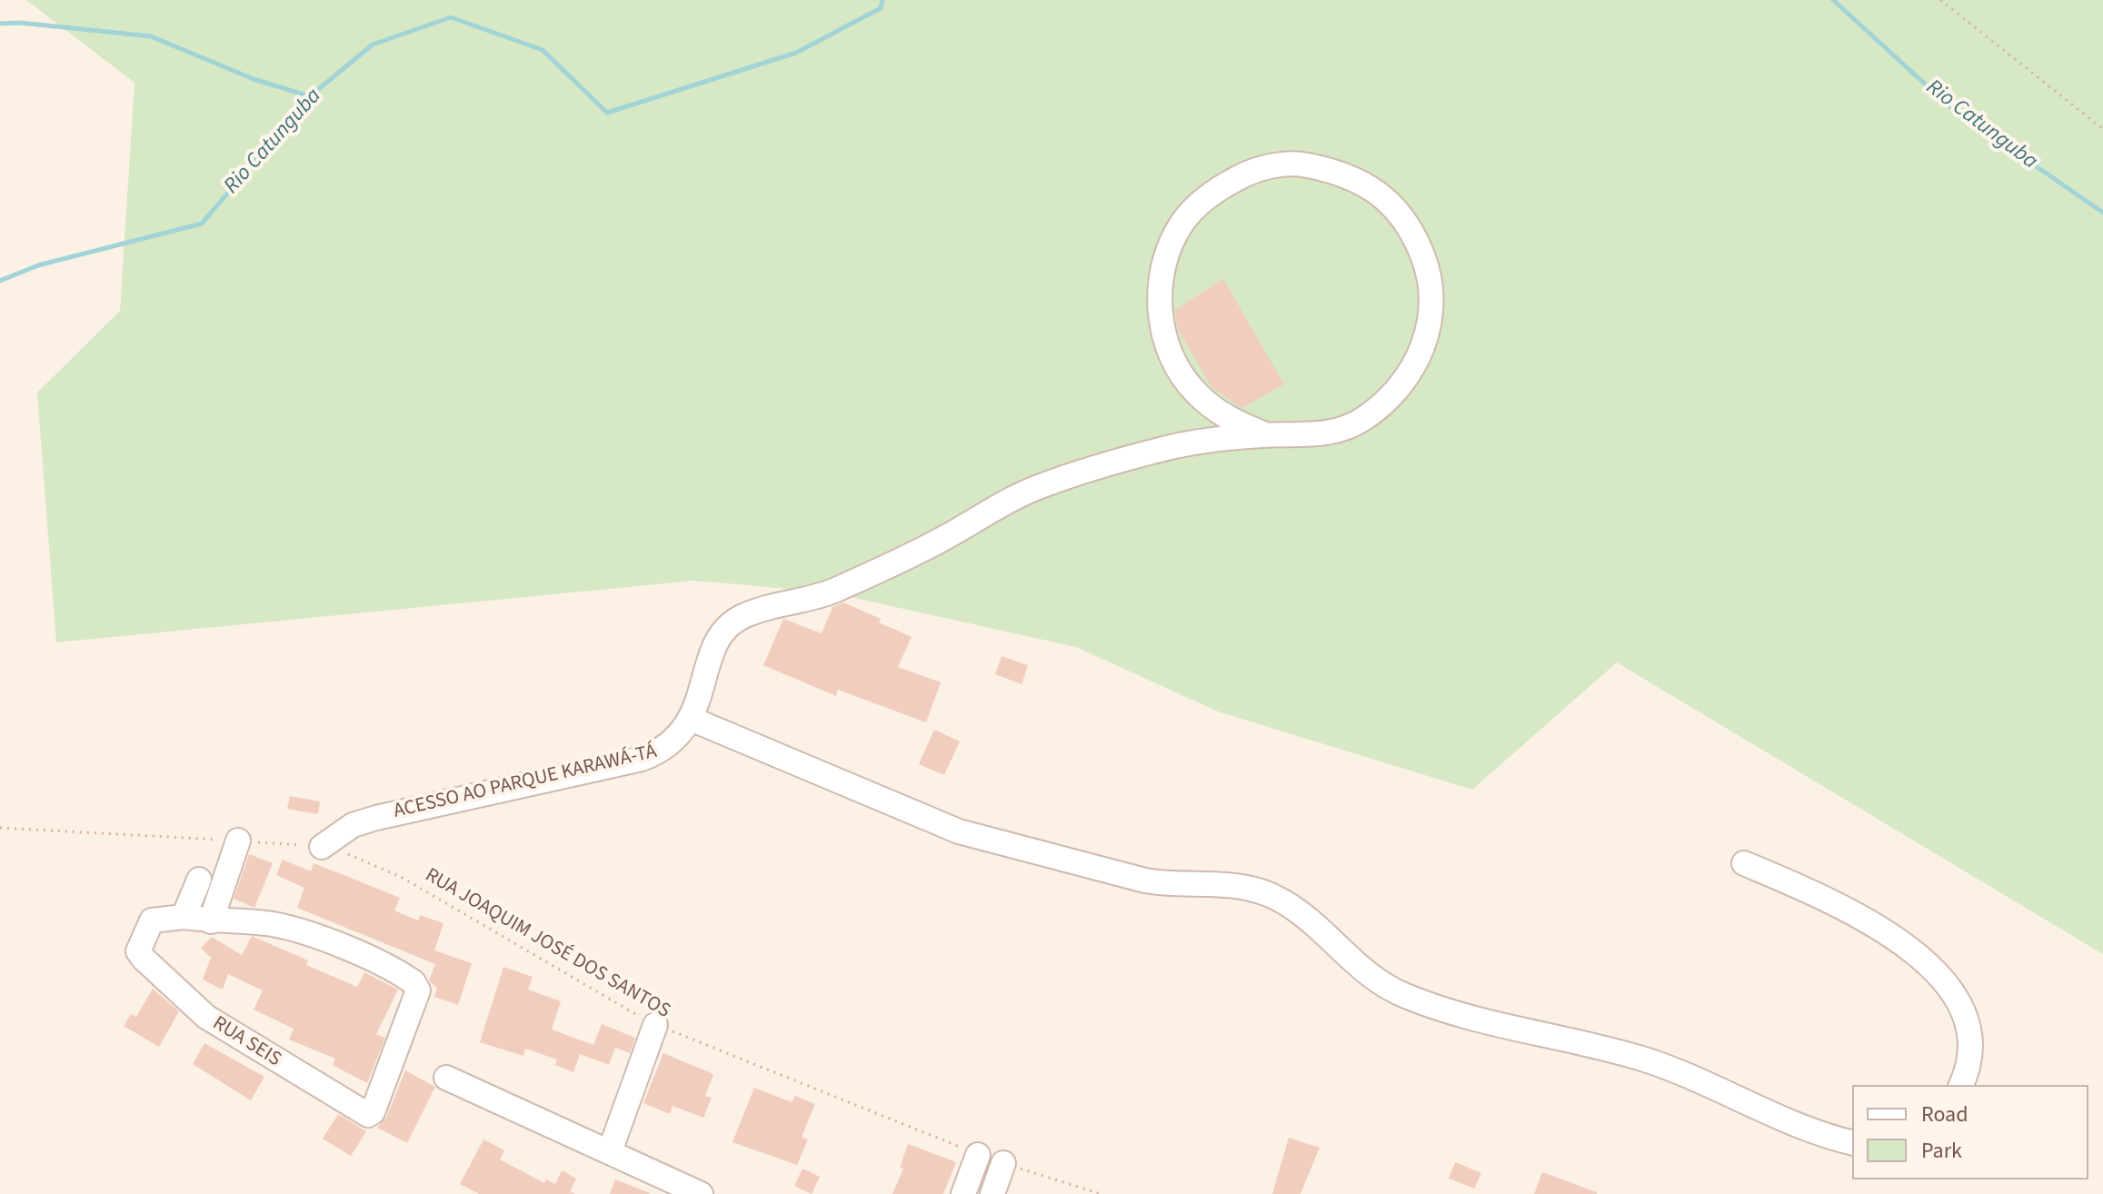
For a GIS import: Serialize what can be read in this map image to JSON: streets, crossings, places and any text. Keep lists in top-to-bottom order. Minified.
{"streets":{"street":["ACESSO AO PARQUE KARAWÁ-TÁ","RUA SEIS"],"path":["RUA JOAQUIM JOSÉ DOS SANTOS"]},"crossings":[["ACESSO AO PARQUE KARAWÁ-TÁ","RUA JOAQUIM JOSÉ DOS SANTOS"]],"water":["Rio Catunguba"],"legend":["Road","Park"]}
